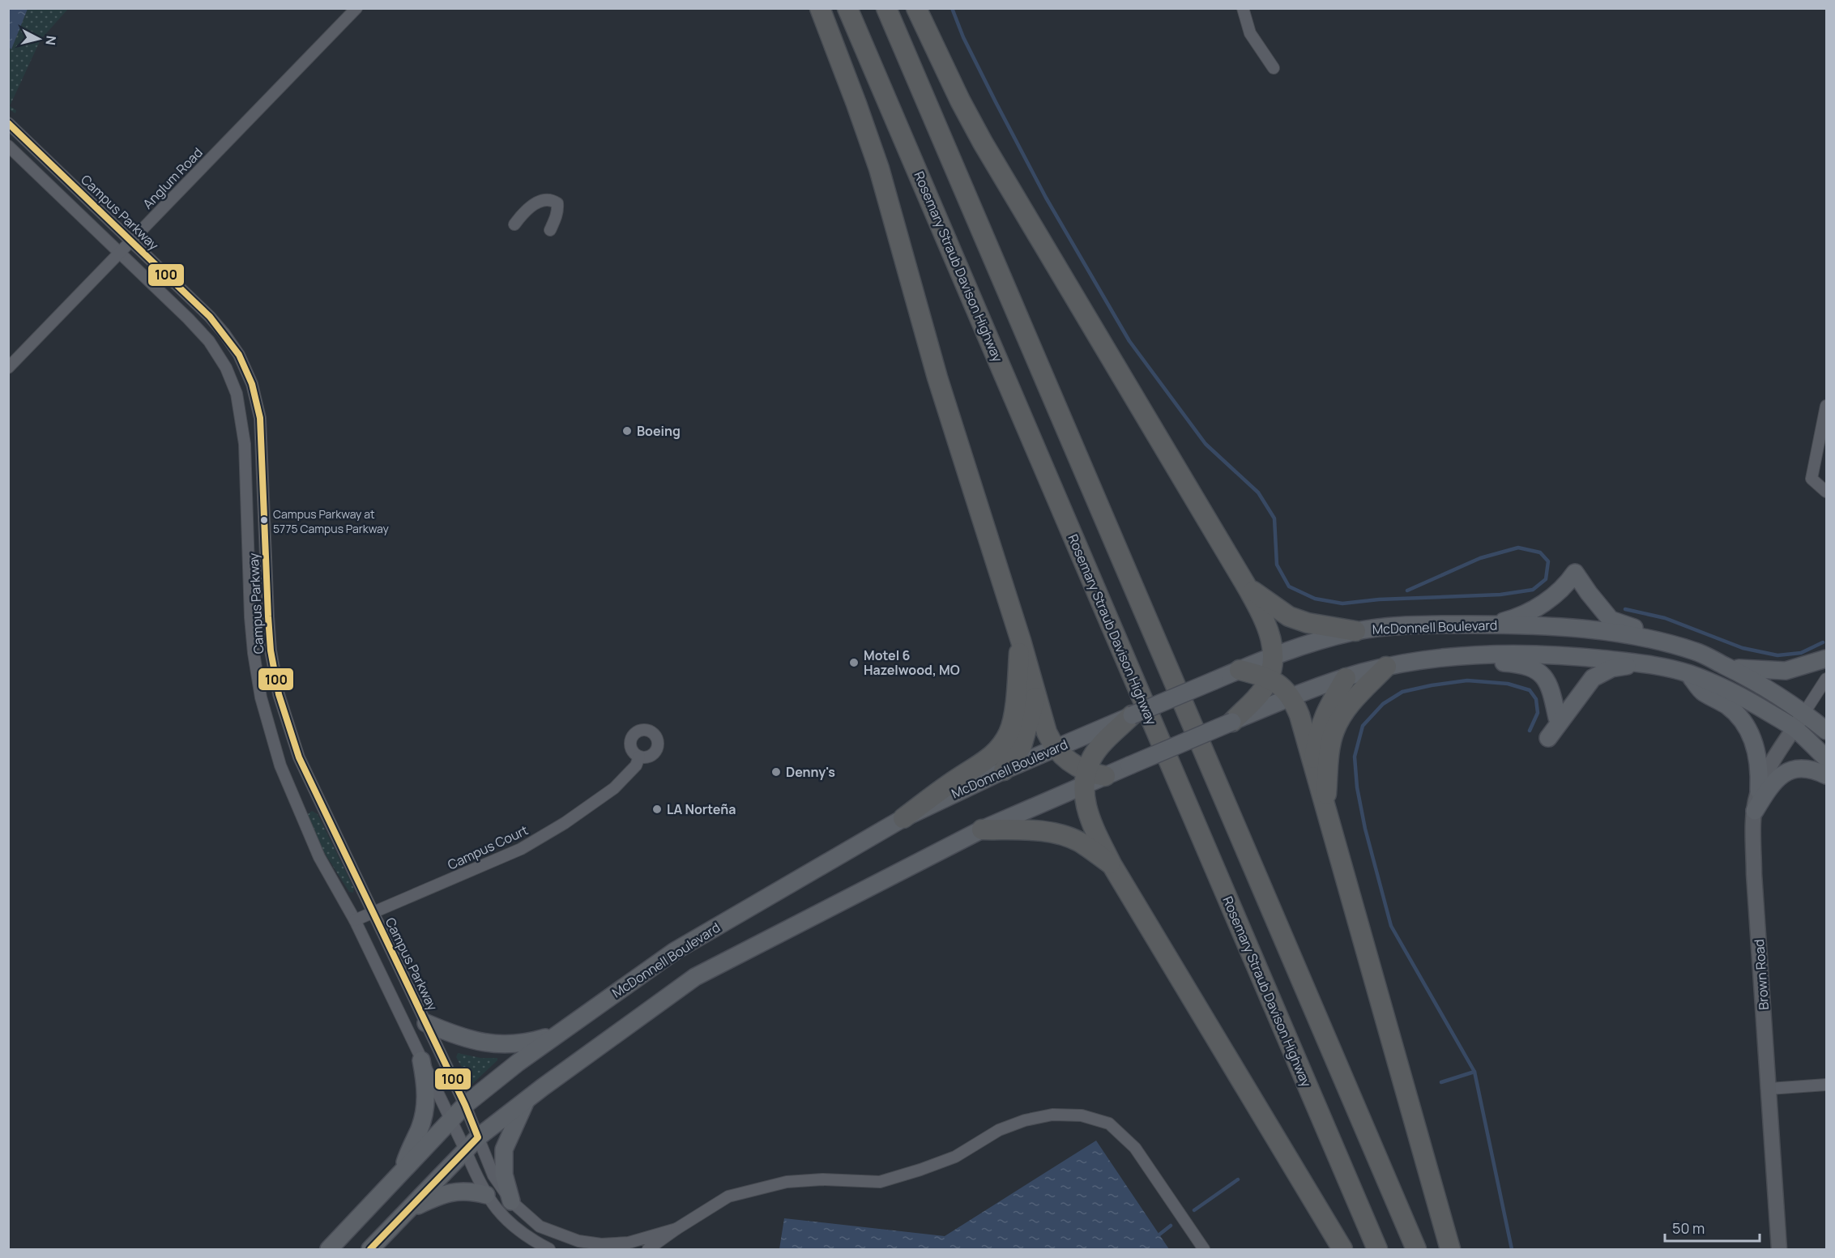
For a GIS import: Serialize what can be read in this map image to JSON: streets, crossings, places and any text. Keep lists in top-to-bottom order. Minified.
{"streets":{"highway":["Rosemary Straub Davison Highway"],"main road":["McDonnell Boulevard"],"street":["Anglum Road","Campus Parkway","Campus Court","Brown Road"]},"crossings":[["Anglum Road","Campus Parkway"],["Campus Parkway","McDonnell Boulevard"],["Campus Parkway","Campus Court"],["McDonnell Boulevard","Brown Road"]],"places":["Boeing","Campus Parkway at 5775 Campus Parkway","Motel 6 Hazelwood, MO","Denny's","LA Norteña"],"lines":["transit line 100"],"scale_bar":"50 m","north":"right"}
